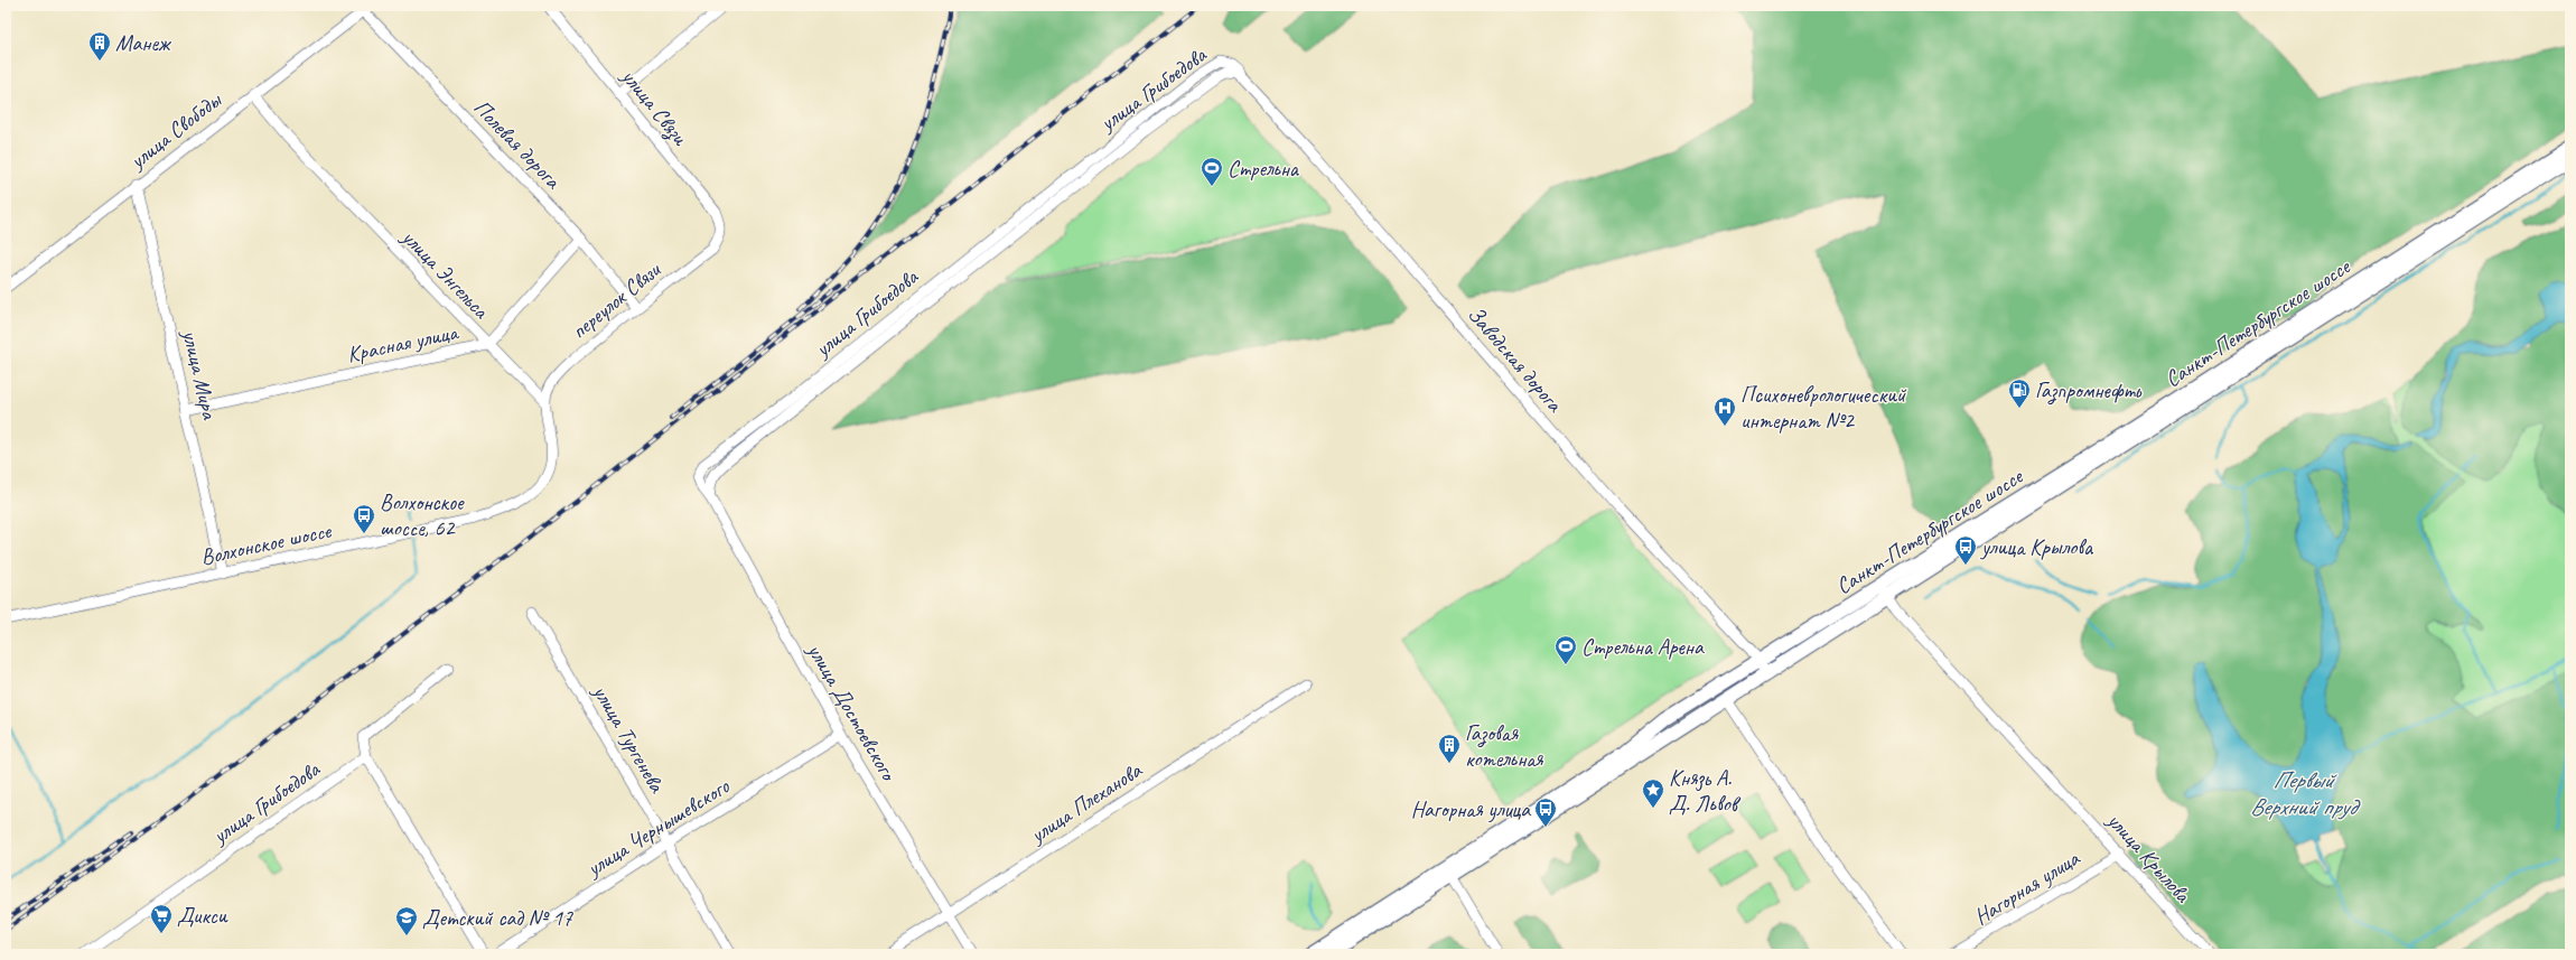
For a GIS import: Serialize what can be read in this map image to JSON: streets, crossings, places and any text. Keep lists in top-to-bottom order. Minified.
{"streets":{"main road":["Санкт-Петербургское шоссе"],"street":["улица Грибоедова","улица Связи","улица Свободы","Полевая дорога","улица Энгельса","переулок Связи","Красная улица","Заводская дорога","улица Мира","Волхонское шоссе","улица Достоевского","улица Тургенева","улица Плеханова","улица Чернышевского","улица Крылова","Нагорная улица"]},"crossings":[["улица Грибоедова","Заводская дорога"],["улица Грибоедова","улица Достоевского"],["улица Связи","переулок Связи"],["улица Свободы","Полевая дорога"],["улица Свободы","улица Энгельса"],["улица Свободы","улица Мира"],["Полевая дорога","переулок Связи"],["Полевая дорога","Красная улица"],["улица Энгельса","переулок Связи"],["улица Энгельса","Красная улица"],["улица Энгельса","Волхонское шоссе"],["переулок Связи","Волхонское шоссе"],["Санкт-Петербургское шоссе","Заводская дорога"],["Санкт-Петербургское шоссе","улица Крылова"],["Красная улица","улица Мира"],["улица Мира","Волхонское шоссе"],["улица Достоевского","улица Плеханова"],["улица Достоевского","улица Чернышевского"],["улица Тургенева","улица Чернышевского"],["улица Крылова","Нагорная улица"]],"water":["Первый Верхний пруд"],"places":{"building":["Манеж","Газовая котельная"],"sports":["Стрельна","Стрельна Арена"],"fuel station":["Газпромнефть"],"hospital":["Психоневрологический интернат №2"],"bus stop":["Волхонское шоссе, 62","улица Крылова","Нагорная улица"],"place":["Князь А. Д. Львов"],"supermarket":["Дикси"],"school or university":["Детский сад № 17"]}}
